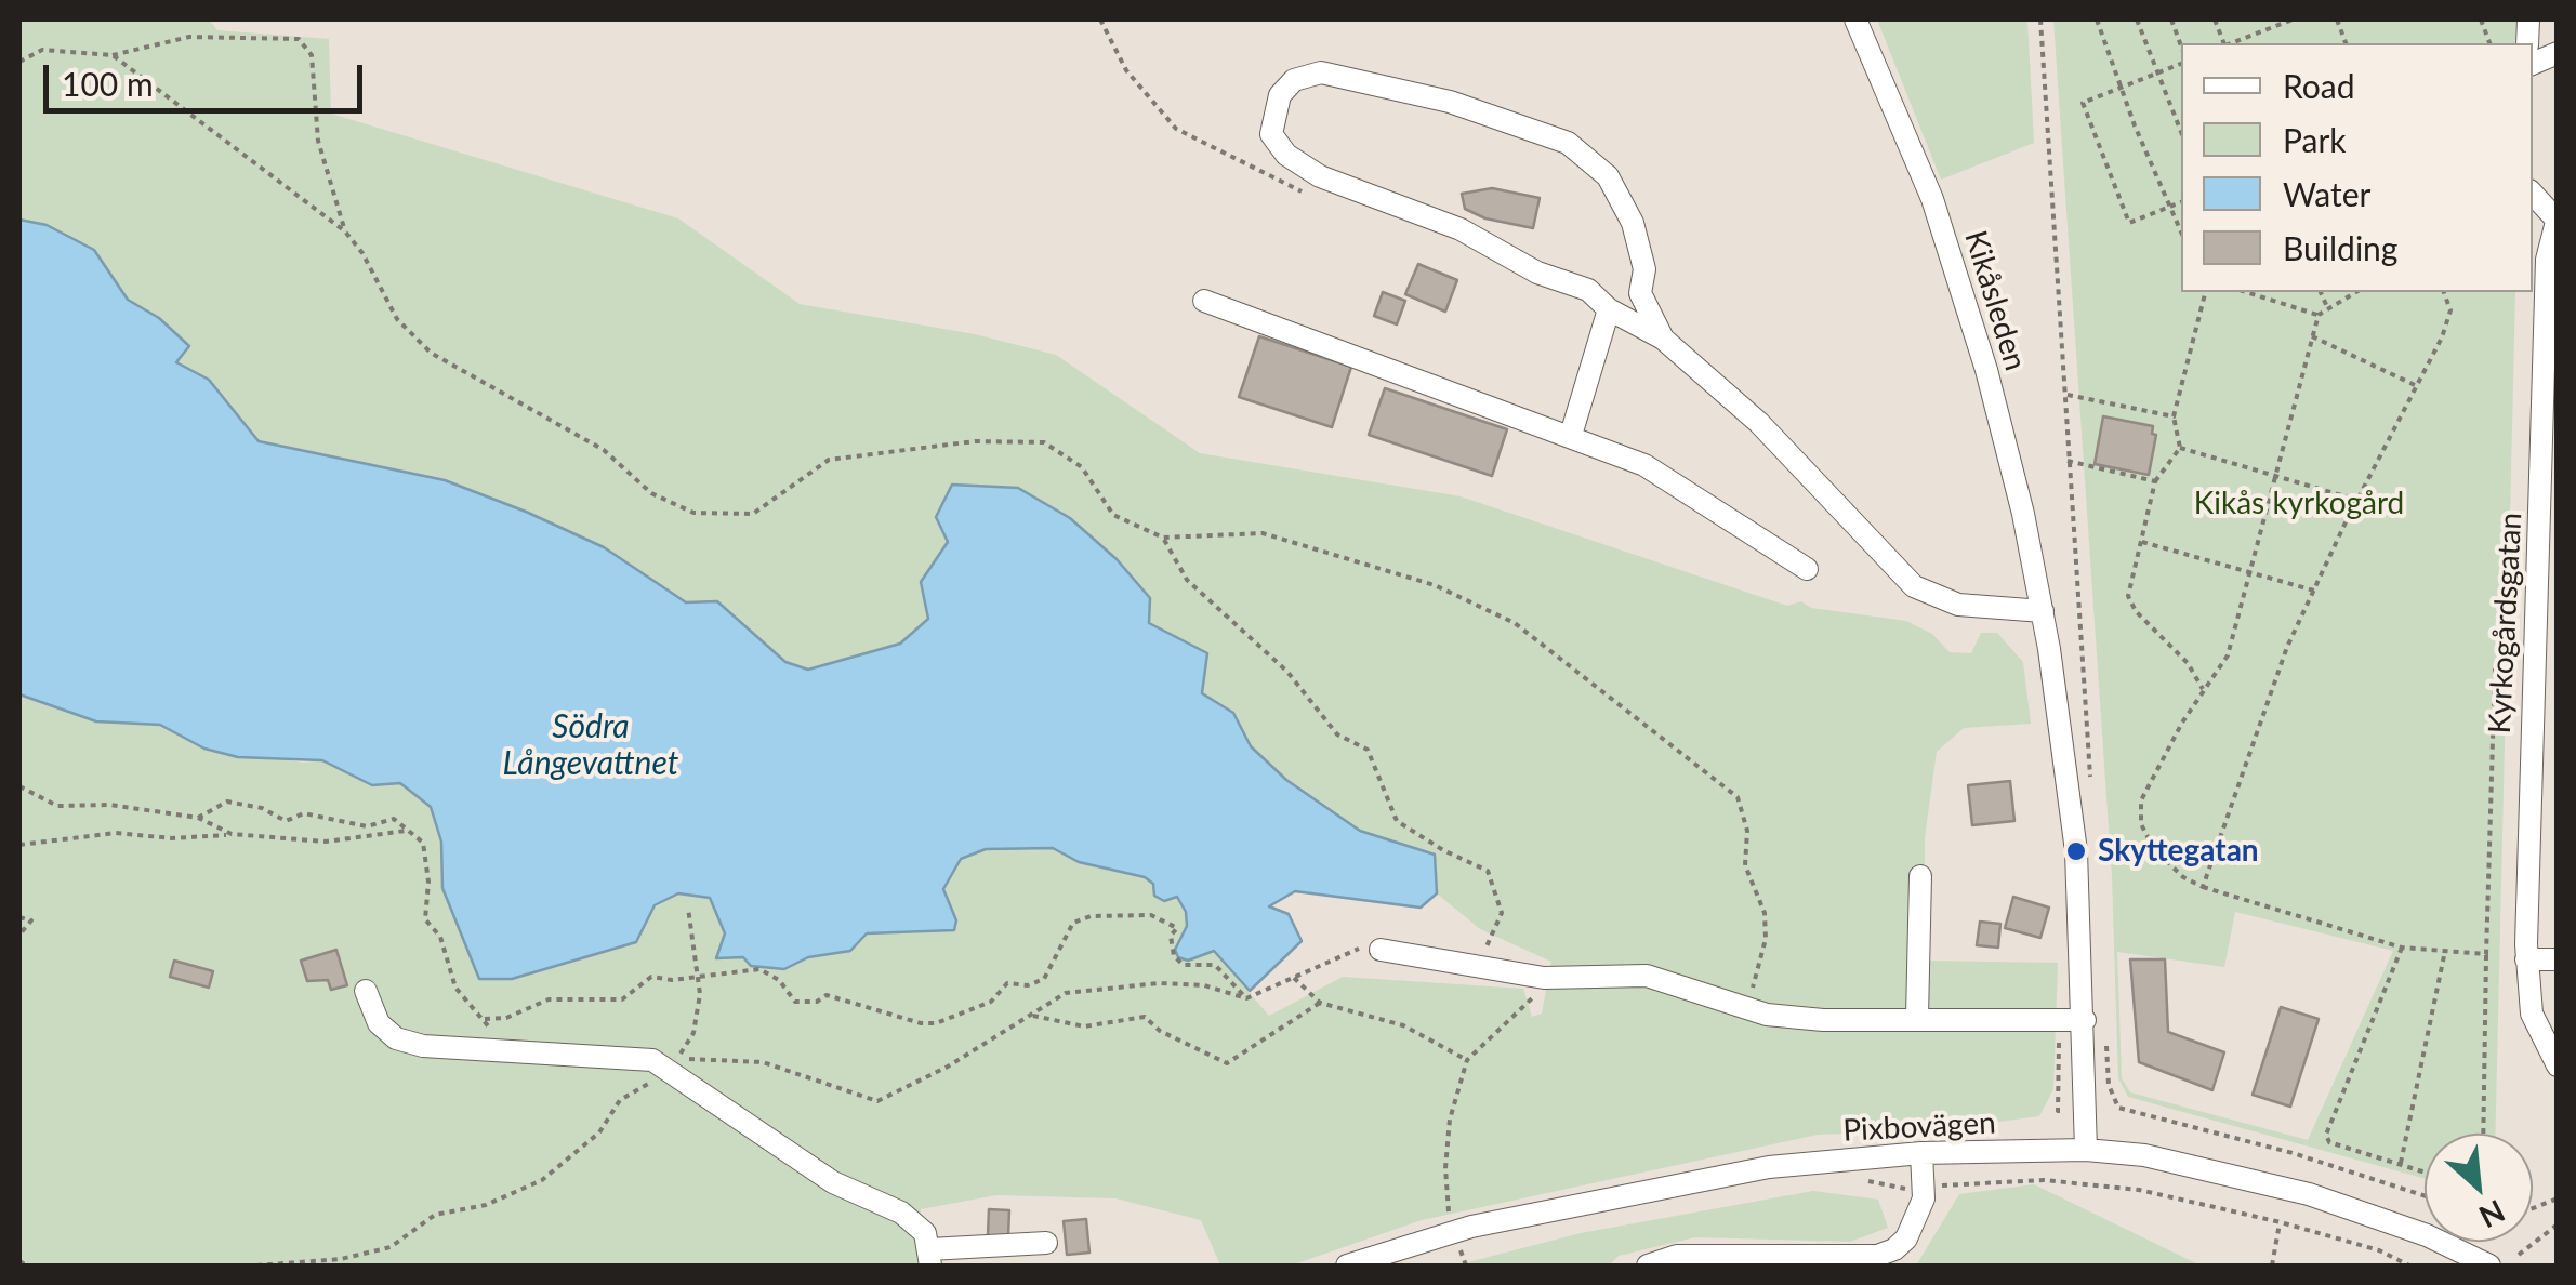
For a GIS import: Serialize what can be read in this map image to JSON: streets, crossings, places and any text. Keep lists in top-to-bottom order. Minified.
{"streets":{"street":["Kikåsleden","Kyrkogårdsgatan","Pixbovägen"]},"crossings":[["Kikåsleden","Pixbovägen"]],"water":["Södra Långevattnet"],"parks":["Kikås kyrkogård"],"places":["Skyttegatan"],"legend":["Road","Park","Water","Building"],"scale_bar":"100 m","north":"bottom right"}
